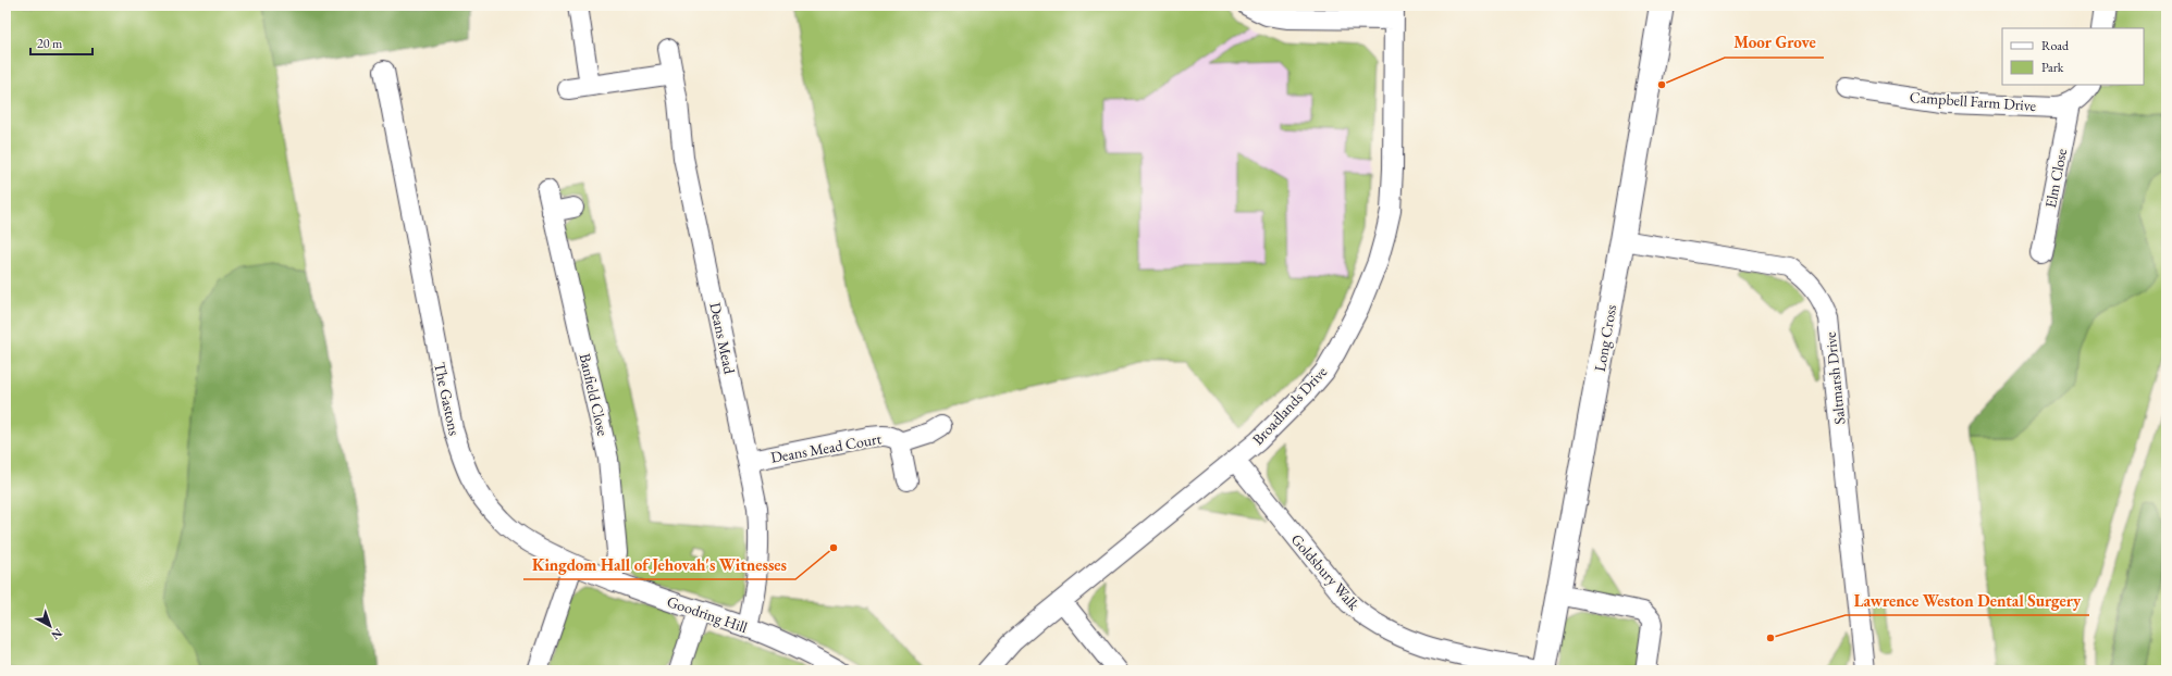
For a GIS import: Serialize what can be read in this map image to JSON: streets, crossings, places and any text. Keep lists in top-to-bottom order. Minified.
{"streets":{"street":["Campbell Farm Drive","Elm Close","Deans Mead","Long Cross","Saltmarsh Drive","Banfield Close","The Gastons","Broadlands Drive","Deans Mead Court","Goldsbury Walk","Goodring Hill"]},"crossings":[["Campbell Farm Drive","Elm Close"],["Deans Mead","Deans Mead Court"],["Deans Mead","Goodring Hill"],["Long Cross","Saltmarsh Drive"],["Long Cross","Goldsbury Walk"],["Banfield Close","Goodring Hill"],["The Gastons","Goodring Hill"],["Broadlands Drive","Goldsbury Walk"]],"places":["Moor Grove","Kingdom Hall of Jehovah's Witnesses","Lawrence Weston Dental Surgery"],"legend":["Road","Park"],"scale_bar":"20 m","north":"bottom right"}
